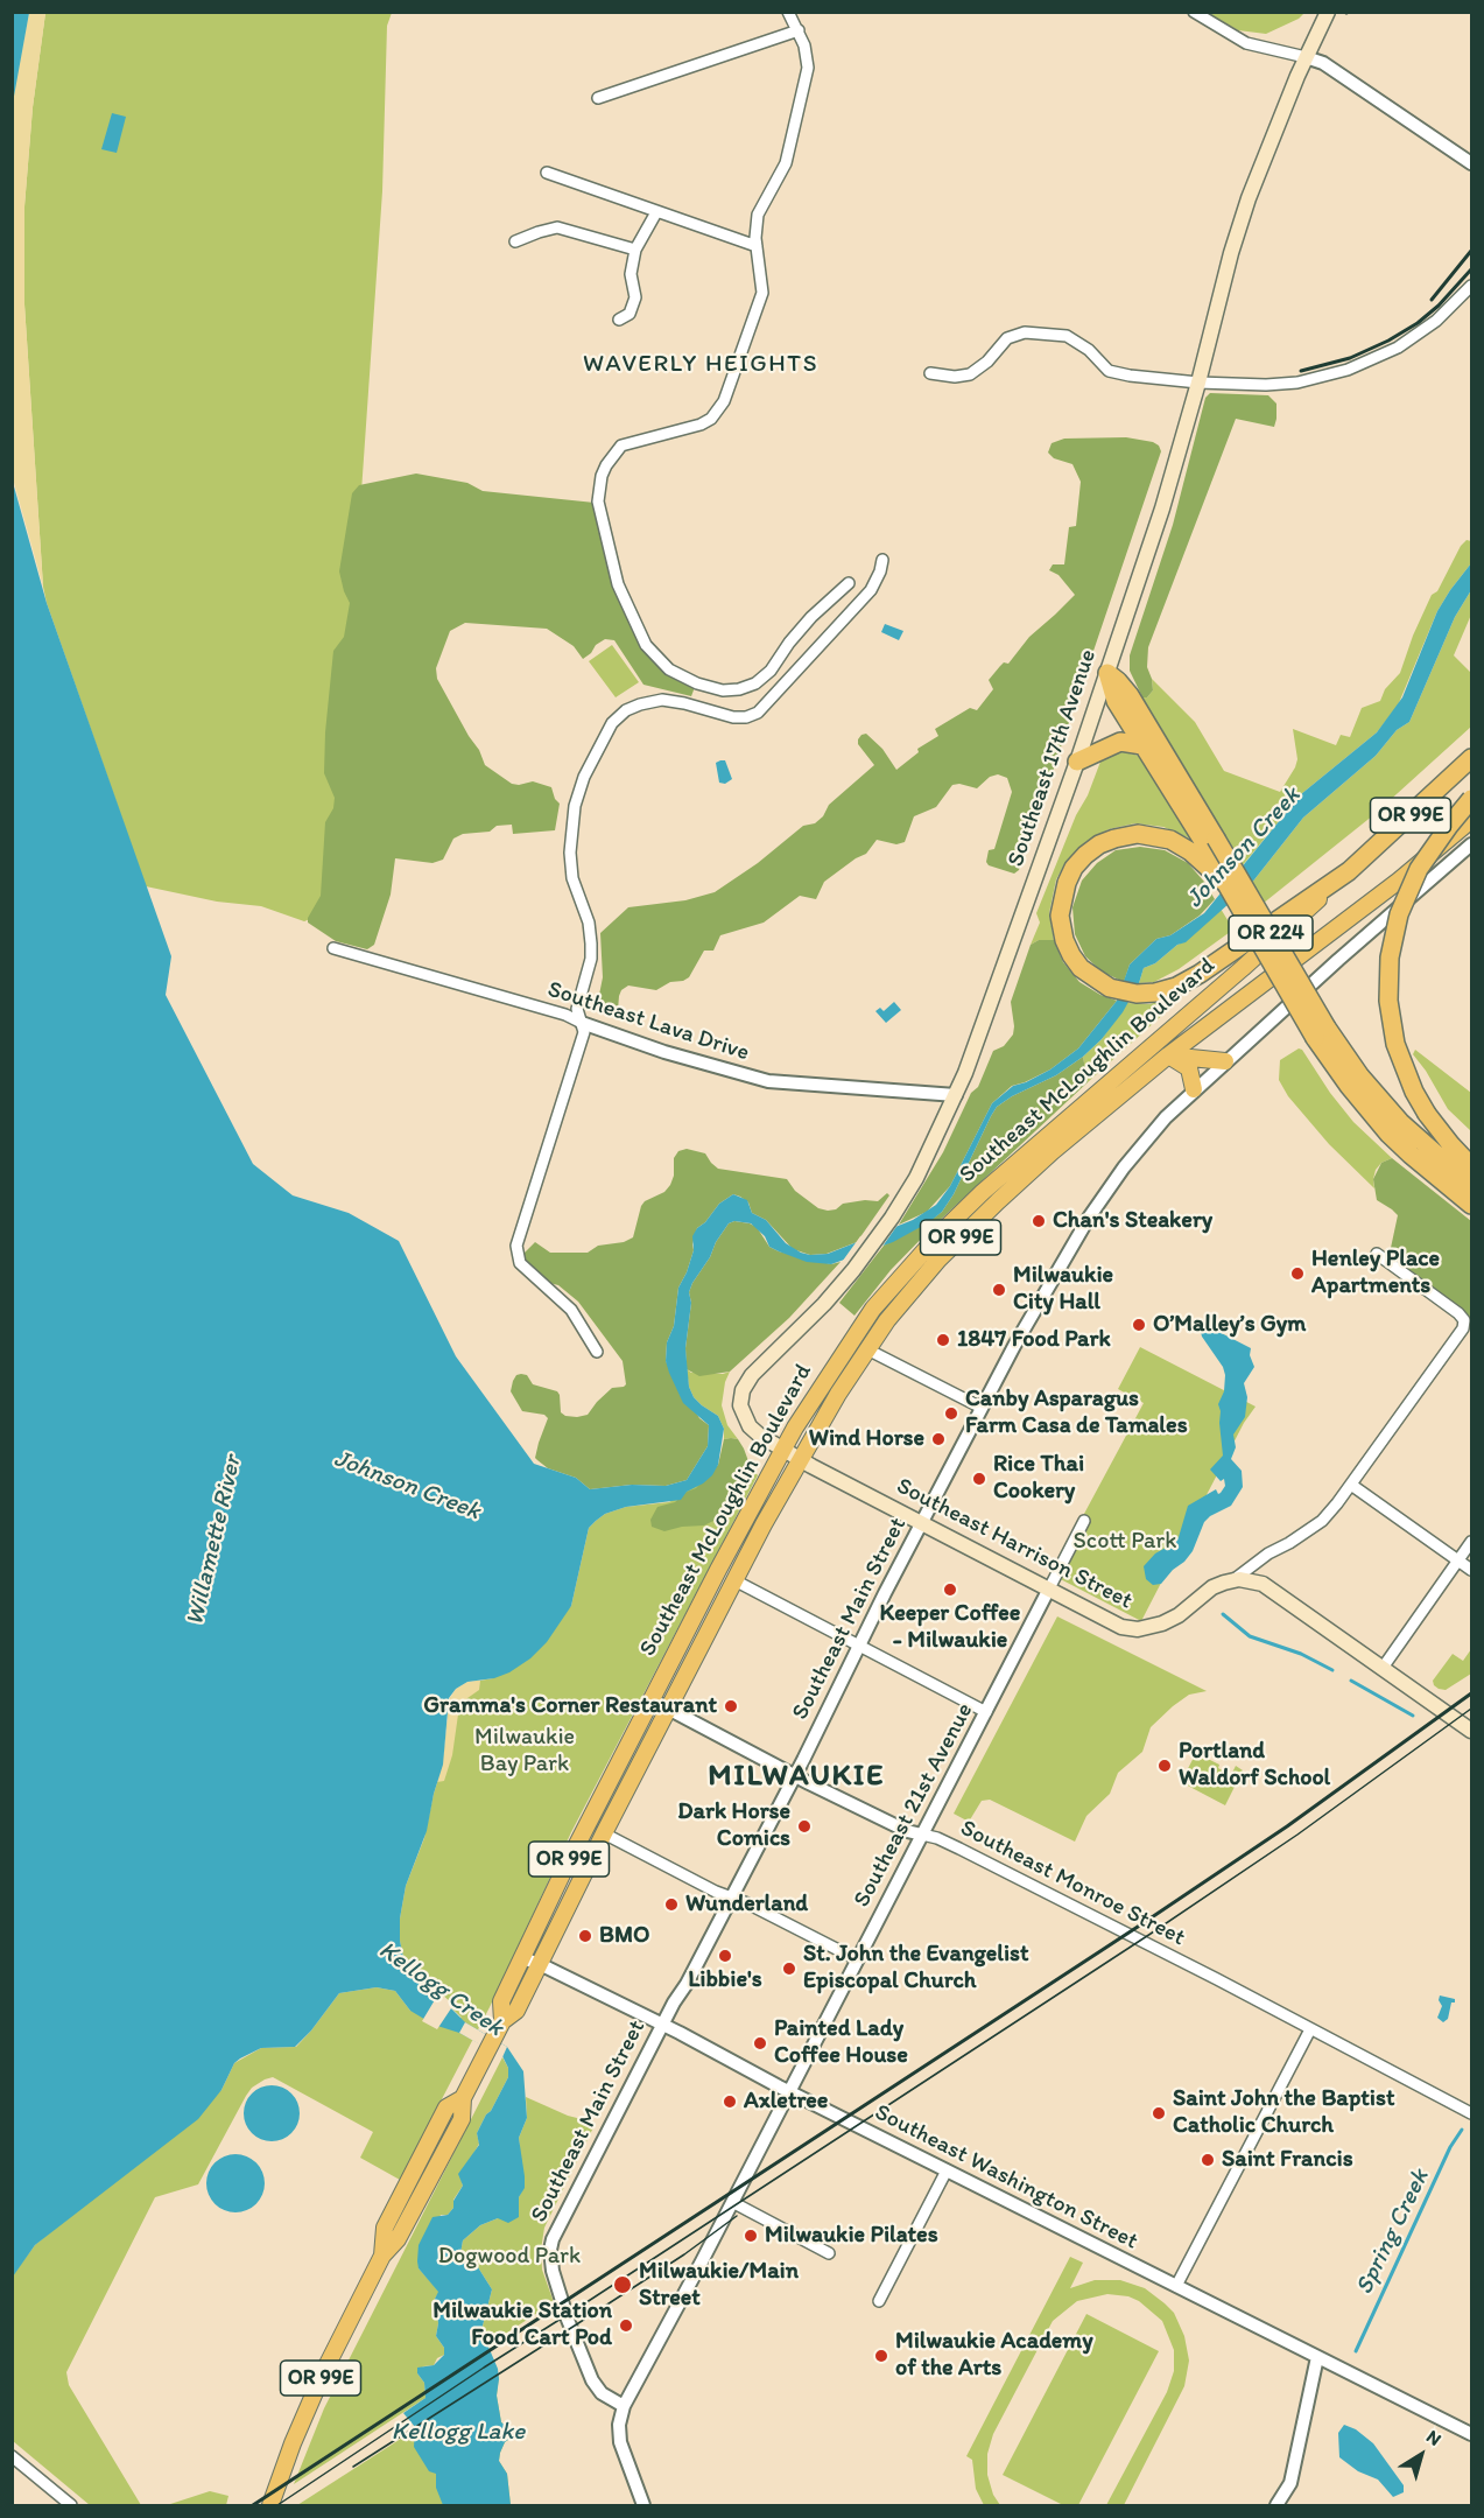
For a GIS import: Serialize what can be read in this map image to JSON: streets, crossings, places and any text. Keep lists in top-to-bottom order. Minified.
{"streets":{"highway":["OR 99E","OR 224","Southeast McLoughlin Boulevard"],"main road":["Southeast 17th Avenue","Southeast Harrison Street"],"street":["Southeast Lava Drive","Southeast Main Street","Southeast 21st Avenue","Southeast Monroe Street","Southeast Washington Street"]},"crossings":[["Southeast 17th Avenue","OR 224"],["Southeast 17th Avenue","Southeast Lava Drive"],["Southeast 17th Avenue","Southeast McLoughlin Boulevard"],["Southeast 17th Avenue","Southeast Harrison Street"],["Southeast McLoughlin Boulevard","Southeast Harrison Street"],["Southeast McLoughlin Boulevard","Southeast Monroe Street"],["Southeast McLoughlin Boulevard","Southeast Washington Street"],["Southeast Harrison Street","Southeast Main Street"],["Southeast Harrison Street","Southeast 21st Avenue"],["Southeast Main Street","Southeast 21st Avenue"],["Southeast Main Street","Southeast Monroe Street"],["Southeast Main Street","Southeast Washington Street"],["Southeast 21st Avenue","Southeast Monroe Street"],["Southeast 21st Avenue","Southeast Washington Street"]],"districts":["WAVERLY HEIGHTS","MILWAUKIE"],"water":["Johnson Creek","Willamette River","Kellogg Creek","Spring Creek","Kellogg Lake"],"parks":["Scott Park","Milwaukie Bay Park","Dogwood Park"],"places":["Chan's Steakery","Henley Place Apartments","Milwaukie City Hall","O’Malley’s Gym","1847 Food Park","Canby Asparagus Farm Casa de Tamales","Wind Horse","Rice Thai Cookery","Keeper Coffee - Milwaukie","Gramma's Corner Restaurant","Portland Waldorf School","Dark Horse Comics","Wunderland","BMO","Libbie's","St. John the Evangelist Episcopal Church","Painted Lady Coffee House","Axletree","Saint John the Baptist Catholic Church","Saint Francis","Milwaukie Pilates","Milwaukie/Main Street","Milwaukie Station Food Cart Pod","Milwaukie Academy of the Arts"],"north":"top right"}
